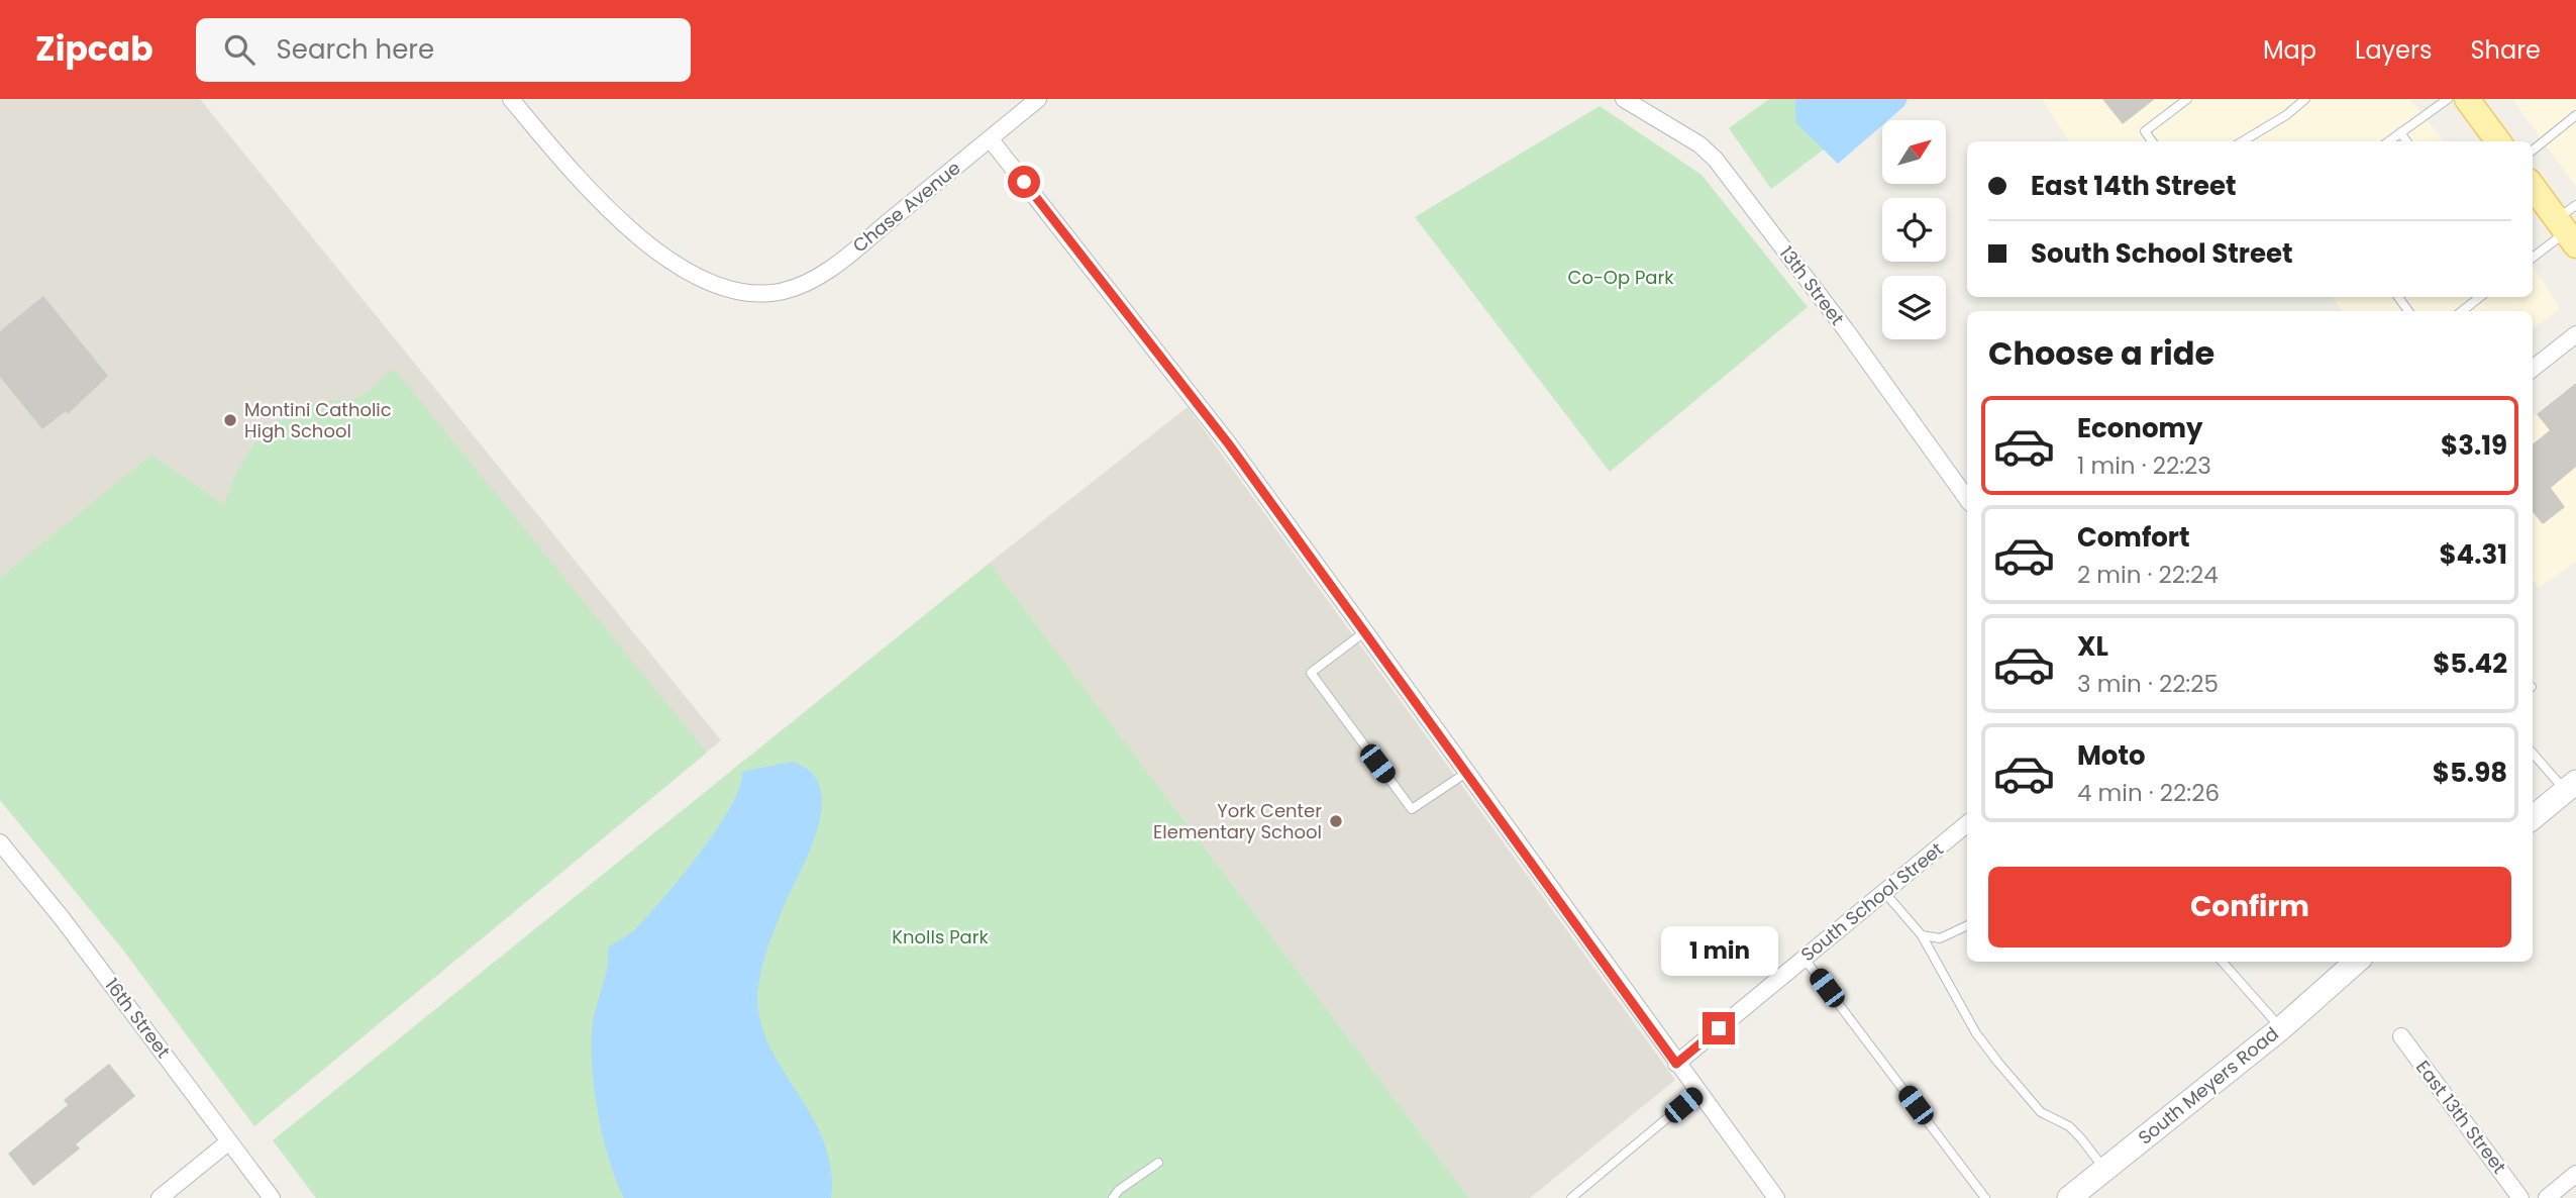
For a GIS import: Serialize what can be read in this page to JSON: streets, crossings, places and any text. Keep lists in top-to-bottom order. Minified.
{"streets":{"street":["Chase Avenue","13th Street","South School Street","16th Street","South Meyers Road","East 13th Street"]},"parks":["Co-Op Park","Knolls Park"],"places":["Montini Catholic High School","York Center Elementary School"],"north":"top right","page":{"header":"Zipcab","search":"Search here","nav":["Map","Layers","Share"],"banner":["East 14th Street","South School Street"],"heading":"Choose a ride","list":[{"name":"Economy","note":"1 min · 22:23","value":"$3.19"},{"name":"Comfort","note":"2 min · 22:24","value":"$4.31"},{"name":"XL","note":"3 min · 22:25","value":"$5.42"},{"name":"Moto","note":"4 min · 22:26","value":"$5.98"}],"buttons":"Confirm","bubble":"1 min"}}
